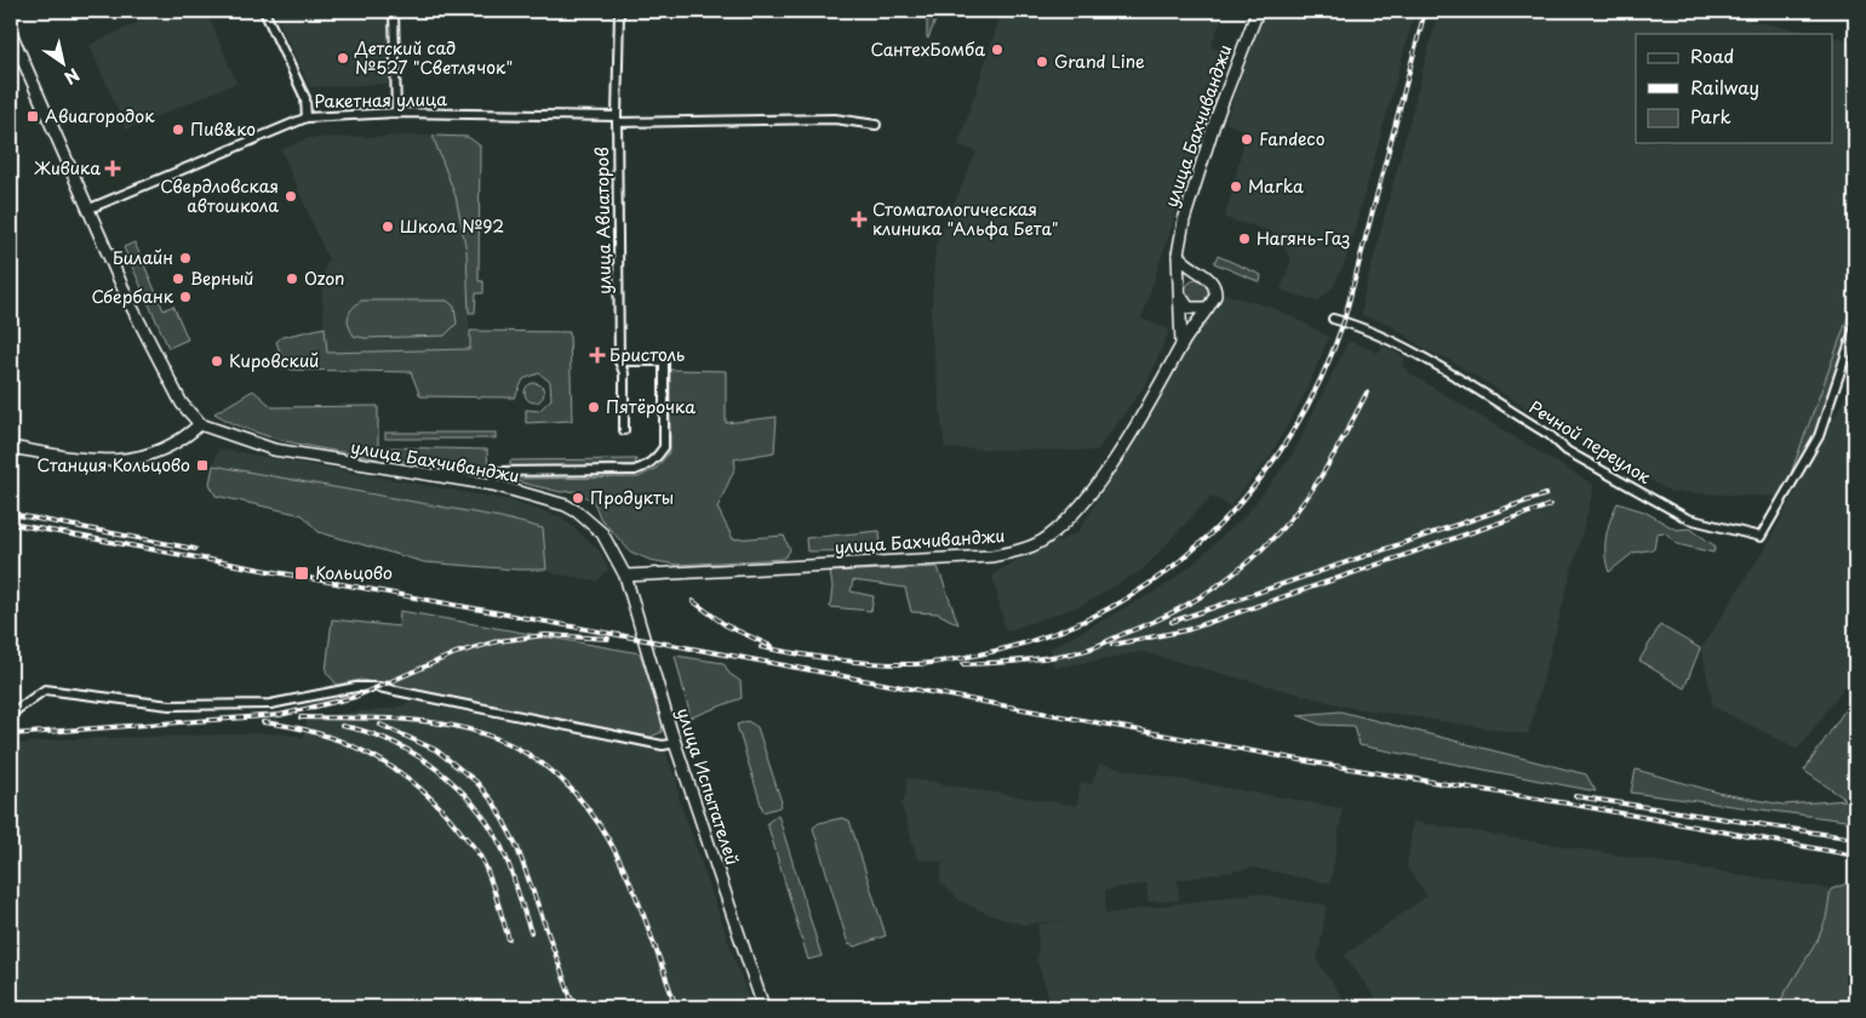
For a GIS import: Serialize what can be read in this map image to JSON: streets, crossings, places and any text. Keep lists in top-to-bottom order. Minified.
{"streets":{"main road":["улица Бахчиванджи","улица Испытателей"],"street":["Ракетная улица","улица Авиаторов","Речной переулок"]},"crossings":[["Ракетная улица","улица Авиаторов"],["улица Бахчиванджи","улица Испытателей"]],"places":{"other":["СантехБомба","Детский сад №527 \"Светлячок\"","Grand Line","Пив&ко","Fandeco","Marka","Свердловская автошкола","Школа №92","Нагянь-Газ","Билайн","Верный","Ozon","Сбербанк","Кировский","Пятёрочка","Продукты"],"transit":["Авиагородок","Станция Кольцово","Кольцово"],"health":["Живика","Стоматологическая клиника \"Альфа Бета\"","Бристоль"]},"legend":["Road","Railway","Park"],"north":"bottom right"}
